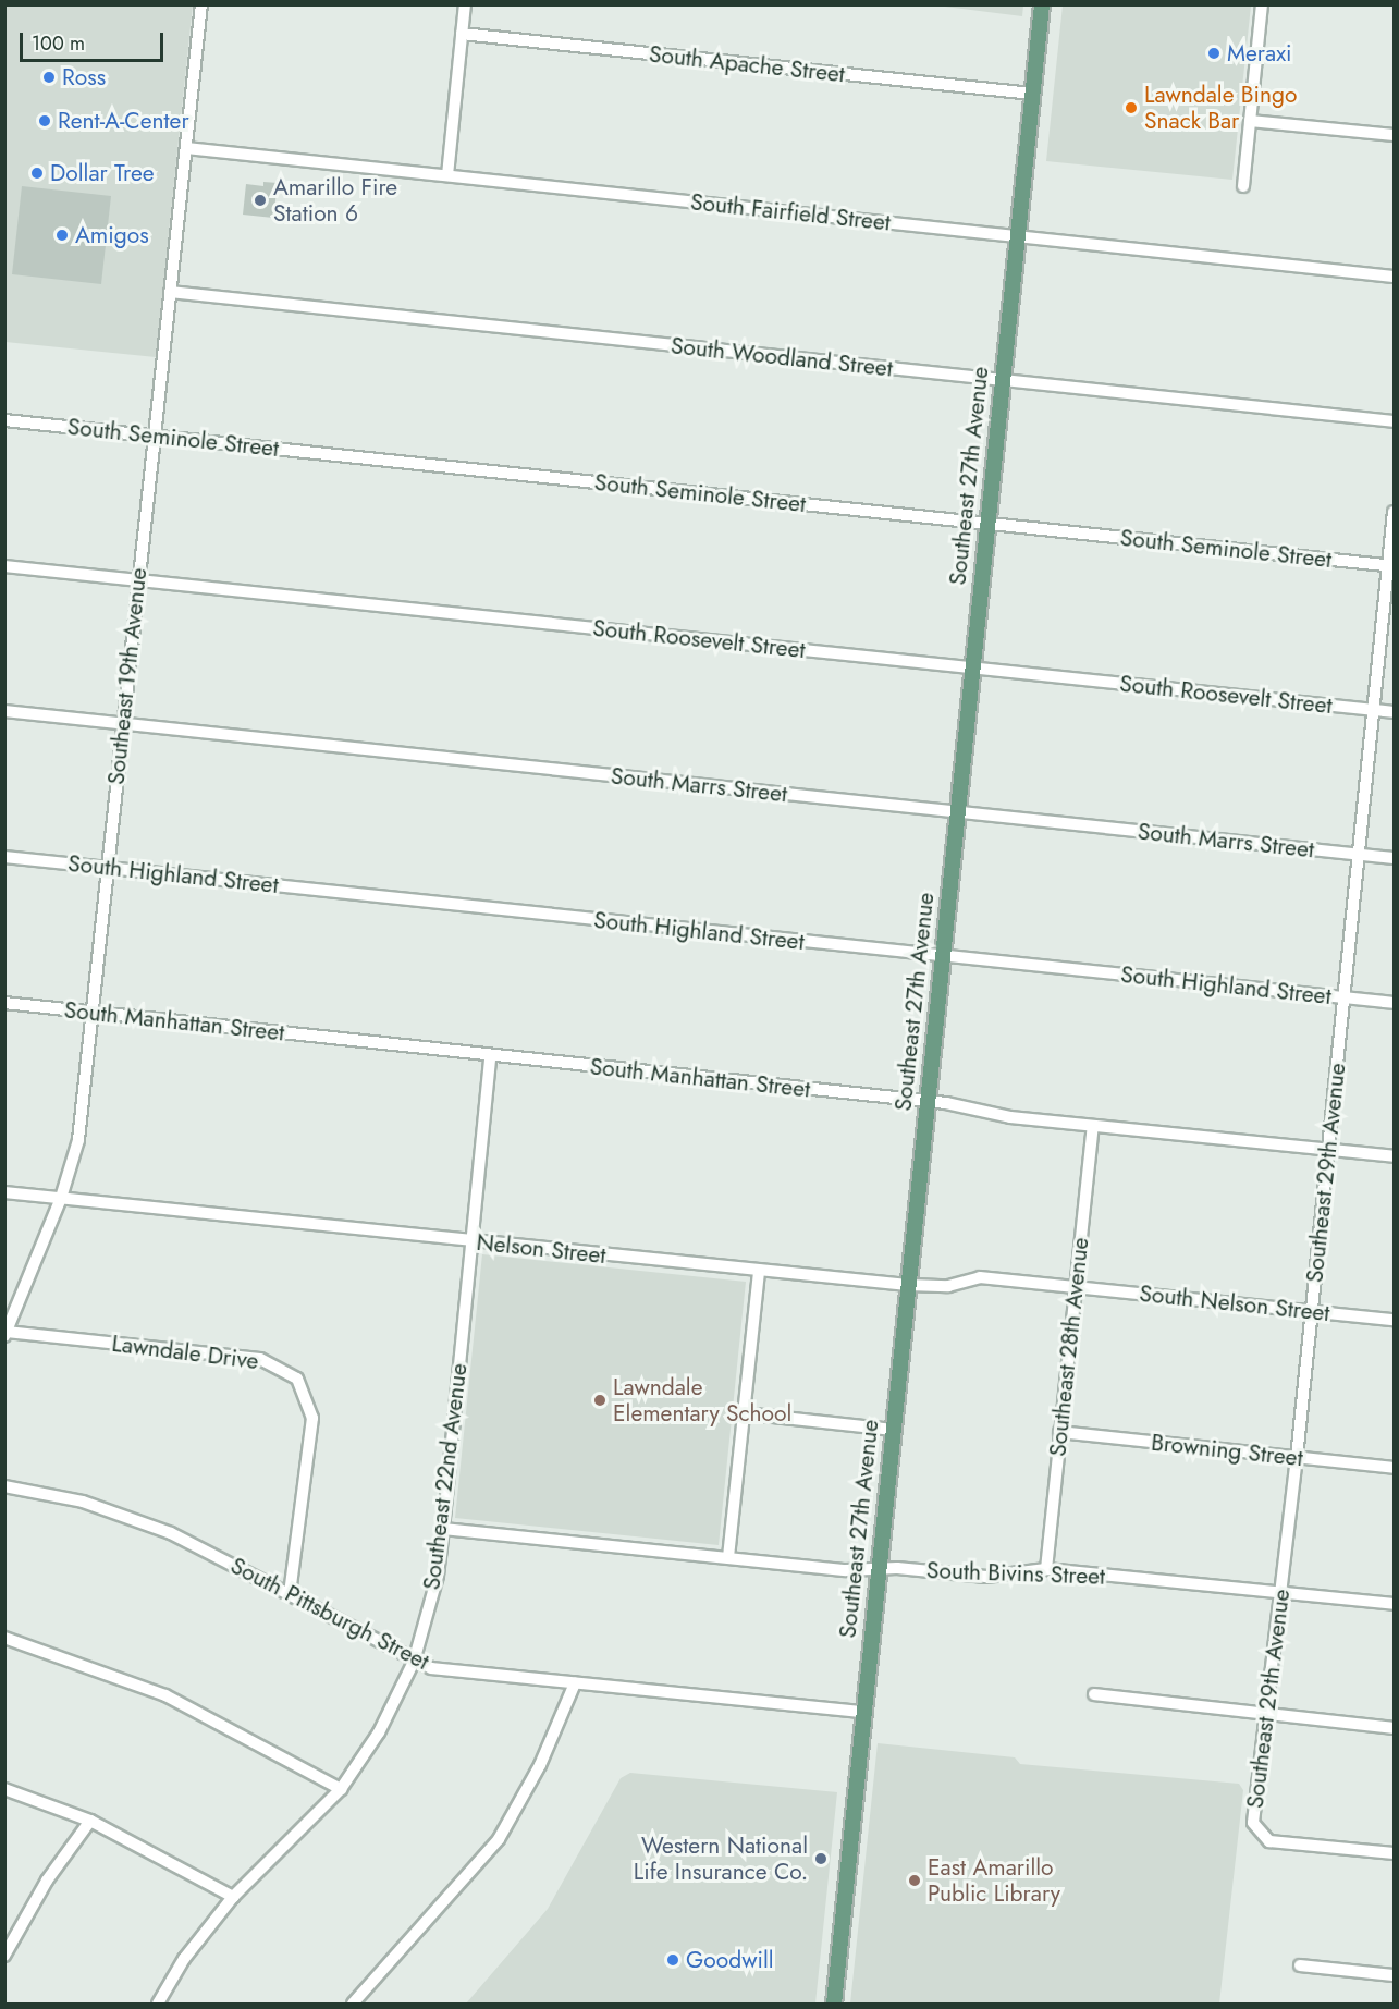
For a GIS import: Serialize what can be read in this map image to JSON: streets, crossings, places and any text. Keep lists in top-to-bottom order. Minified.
{"streets":{"main road":["Southeast 27th Avenue"],"street":["South Apache Street","South Fairfield Street","South Woodland Street","South Seminole Street","South Roosevelt Street","Southeast 19th Avenue","South Marrs Street","South Highland Street","South Manhattan Street","Southeast 29th Avenue","Nelson Street","South Nelson Street","Southeast 28th Avenue","Lawndale Drive","Browning Street","Southeast 22nd Avenue","South Bivins Street","South Pittsburgh Street"]},"crossings":[["South Apache Street","Southeast 27th Avenue"],["South Fairfield Street","Southeast 27th Avenue"],["South Fairfield Street","Southeast 19th Avenue"],["South Woodland Street","Southeast 27th Avenue"],["South Woodland Street","Southeast 19th Avenue"],["South Seminole Street","Southeast 27th Avenue"],["South Seminole Street","Southeast 19th Avenue"],["South Seminole Street","Southeast 29th Avenue"],["Southeast 27th Avenue","South Roosevelt Street"],["Southeast 27th Avenue","South Marrs Street"],["Southeast 27th Avenue","South Highland Street"],["Southeast 27th Avenue","South Manhattan Street"],["Southeast 27th Avenue","Nelson Street"],["Southeast 27th Avenue","South Bivins Street"],["Southeast 27th Avenue","South Pittsburgh Street"],["South Roosevelt Street","Southeast 19th Avenue"],["South Roosevelt Street","Southeast 29th Avenue"],["Southeast 19th Avenue","South Marrs Street"],["Southeast 19th Avenue","South Highland Street"],["Southeast 19th Avenue","South Manhattan Street"],["Southeast 19th Avenue","Nelson Street"],["Southeast 19th Avenue","Lawndale Drive"],["South Marrs Street","Southeast 29th Avenue"],["South Highland Street","Southeast 29th Avenue"],["South Manhattan Street","Southeast 29th Avenue"],["South Manhattan Street","Southeast 28th Avenue"],["South Manhattan Street","Southeast 22nd Avenue"],["Southeast 29th Avenue","South Nelson Street"],["Southeast 29th Avenue","Browning Street"],["Southeast 29th Avenue","South Bivins Street"],["Nelson Street","South Nelson Street"],["Nelson Street","Southeast 28th Avenue"],["Nelson Street","Southeast 22nd Avenue"],["South Nelson Street","Southeast 28th Avenue"],["Southeast 28th Avenue","Browning Street"],["Southeast 28th Avenue","South Bivins Street"],["Lawndale Drive","South Pittsburgh Street"],["Southeast 22nd Avenue","South Bivins Street"],["Southeast 22nd Avenue","South Pittsburgh Street"]],"places":["Meraxi","Ross","Lawndale Bingo Snack Bar","Rent-A-Center","Dollar Tree","Amarillo Fire Station 6","Amigos","Lawndale Elementary School","Western National Life Insurance Co.","East Amarillo Public Library","Goodwill"],"scale_bar":"100 m"}
